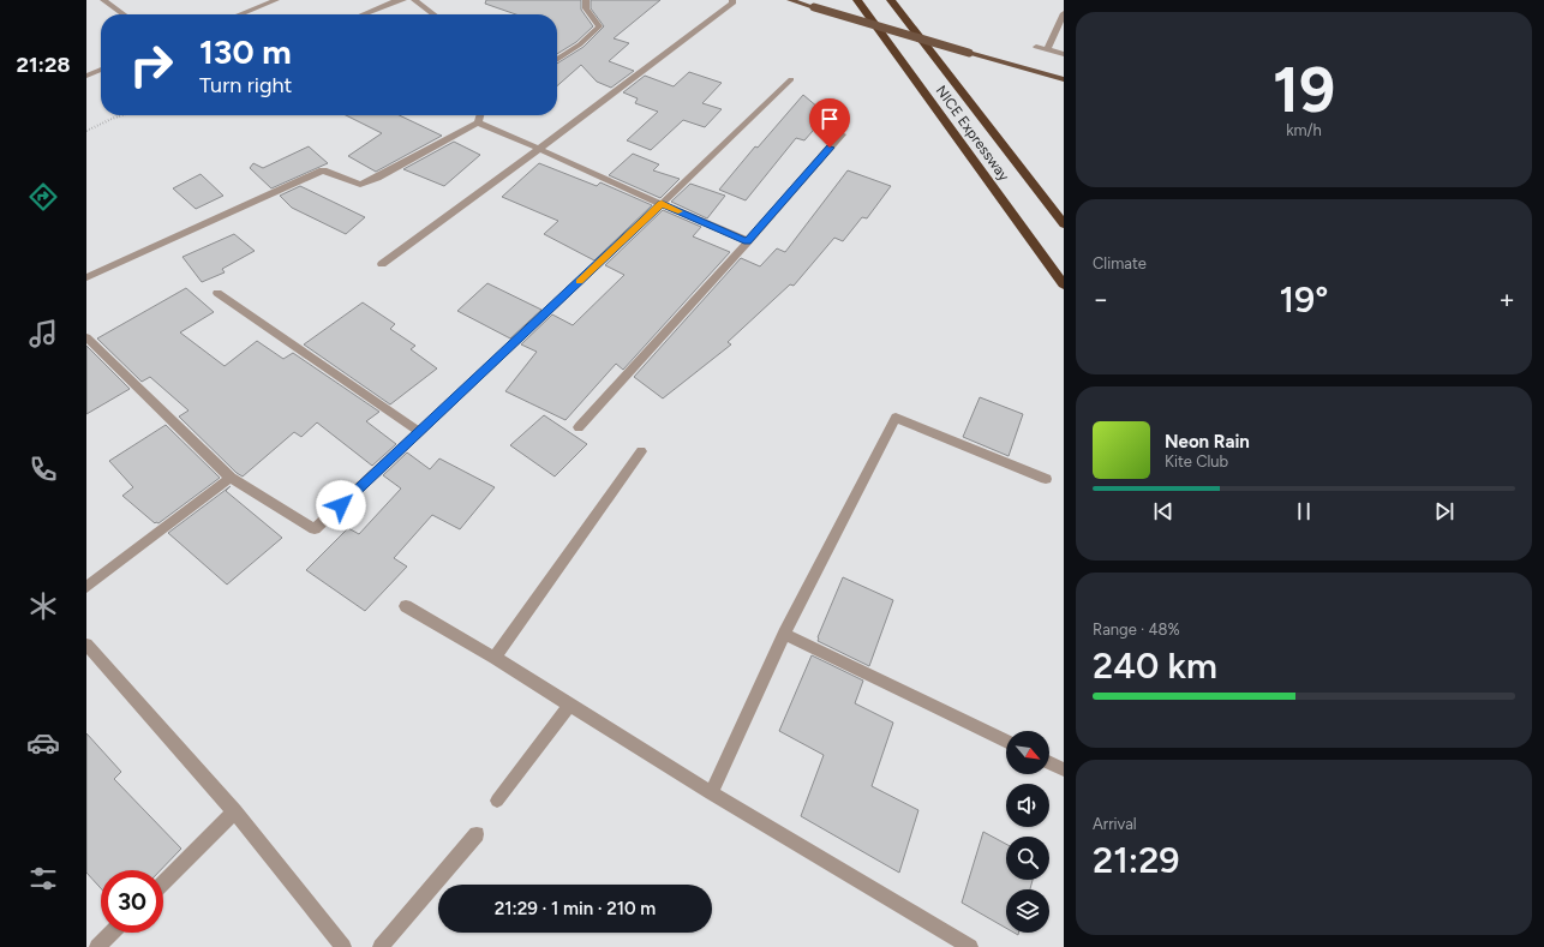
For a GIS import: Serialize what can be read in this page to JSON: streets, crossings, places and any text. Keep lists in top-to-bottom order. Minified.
{"streets":{"highway":["NICE Expressway"]},"north":"bottom right","page":{"tabs":"21:28","tile":[["19","km/h"],"Climate",["Range · 48%","240 km"],["Arrival","21:29"]],"turn":["130 m","Turn right"],"heat":["−","19°","+"],"song":["Neon Rain","Kite Club"],"limit":"30","trip":"21:29 · 1 min · 210 m"}}
